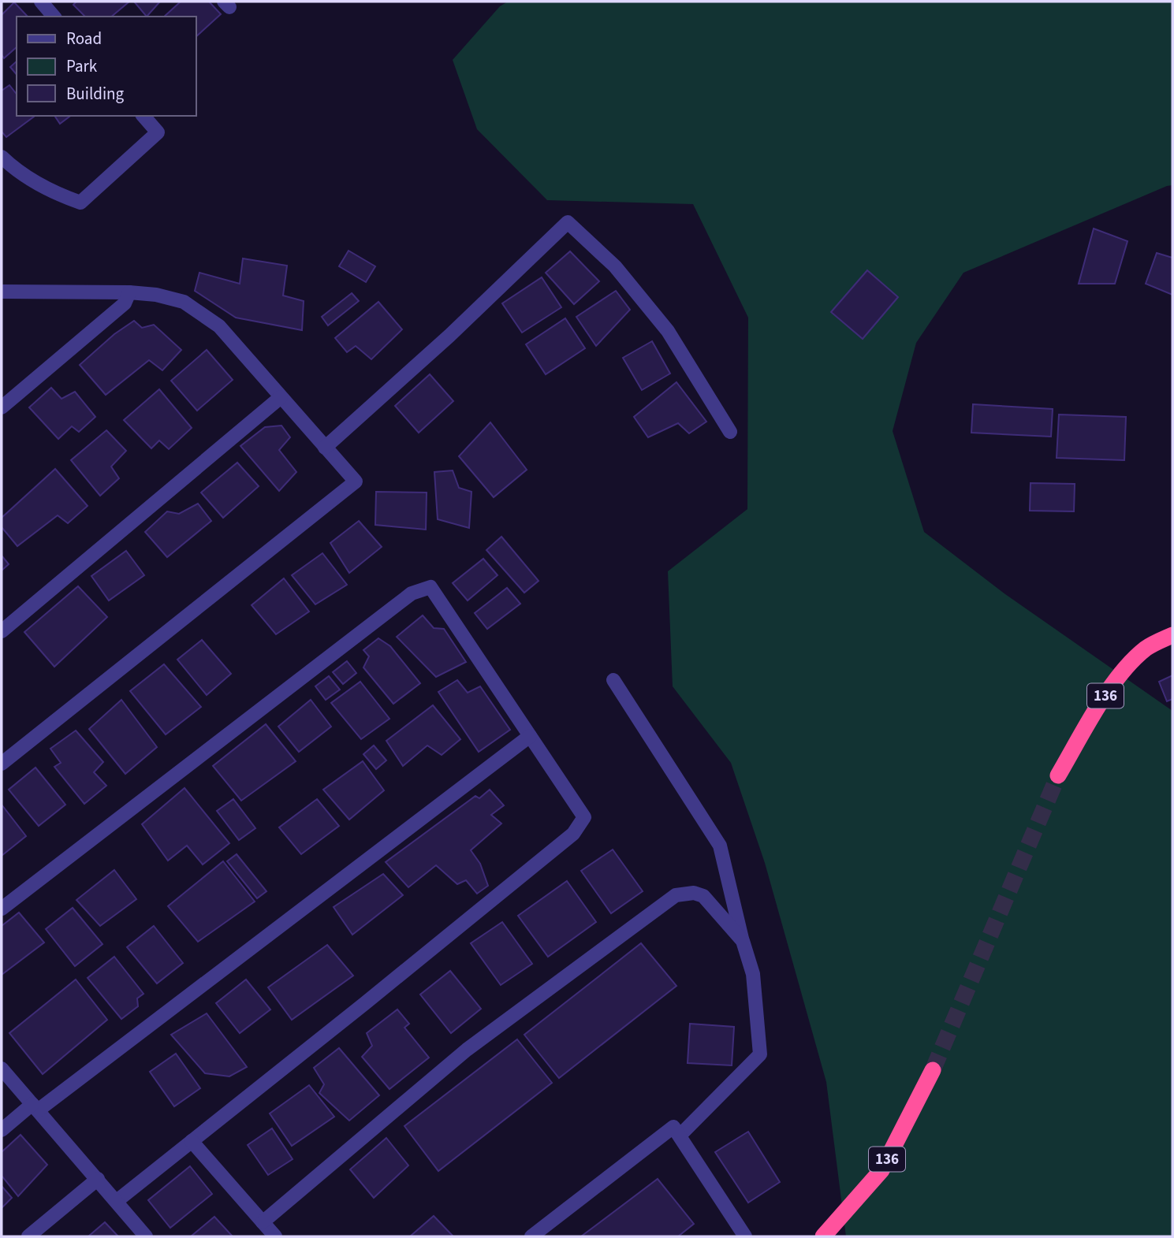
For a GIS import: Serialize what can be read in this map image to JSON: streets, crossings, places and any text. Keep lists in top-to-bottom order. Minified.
{"streets":{"highway":["136"]},"legend":["Road","Park","Building"]}
